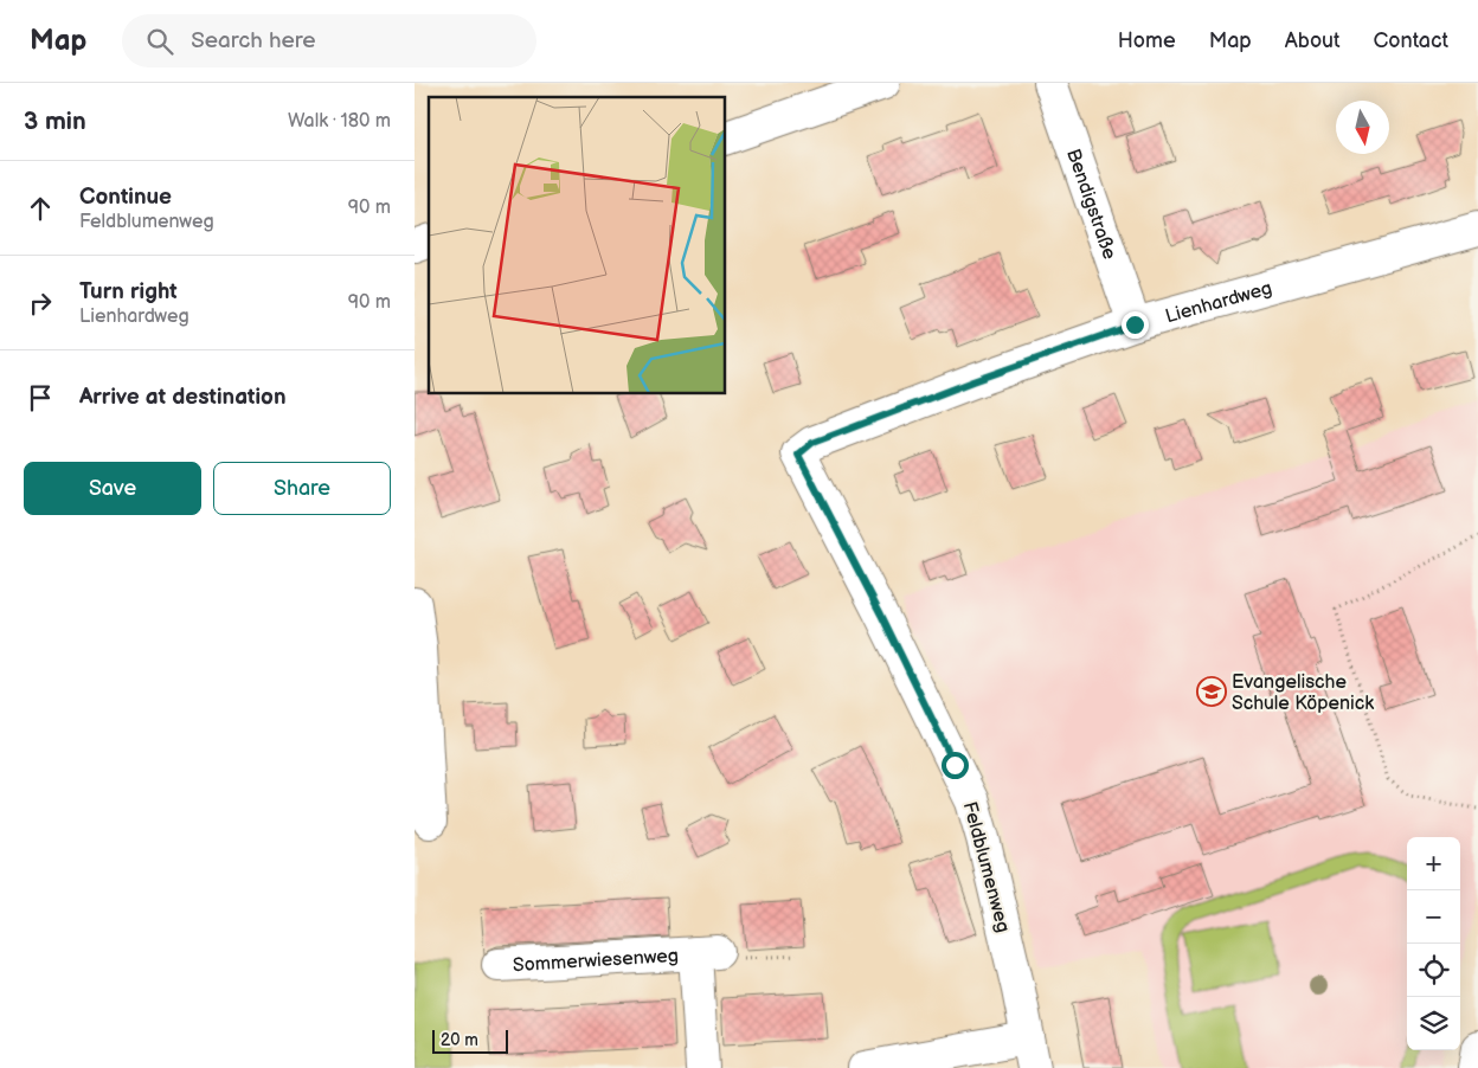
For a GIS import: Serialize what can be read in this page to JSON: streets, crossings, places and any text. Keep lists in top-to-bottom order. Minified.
{"streets":{"street":["Bendigstraße","Lienhardweg","Feldblumenweg","Sommerwiesenweg"]},"crossings":[["Bendigstraße","Lienhardweg"],["Lienhardweg","Feldblumenweg"]],"places":{"school or university":["Evangelische Schule Köpenick"]},"scale_bar":"20 m","north":"bottom","page":{"header":"Map","search":"Search here","nav":["Home","Map","About","Contact"],"heading":["3 min","Walk · 180 m"],"list":[["Continue","Feldblumenweg","90 m"],["Turn right","Lienhardweg","90 m"],"Arrive at destination"],"buttons":["Save","Share"],"map_buttons":["+","−"],"scale":"20 m"}}
